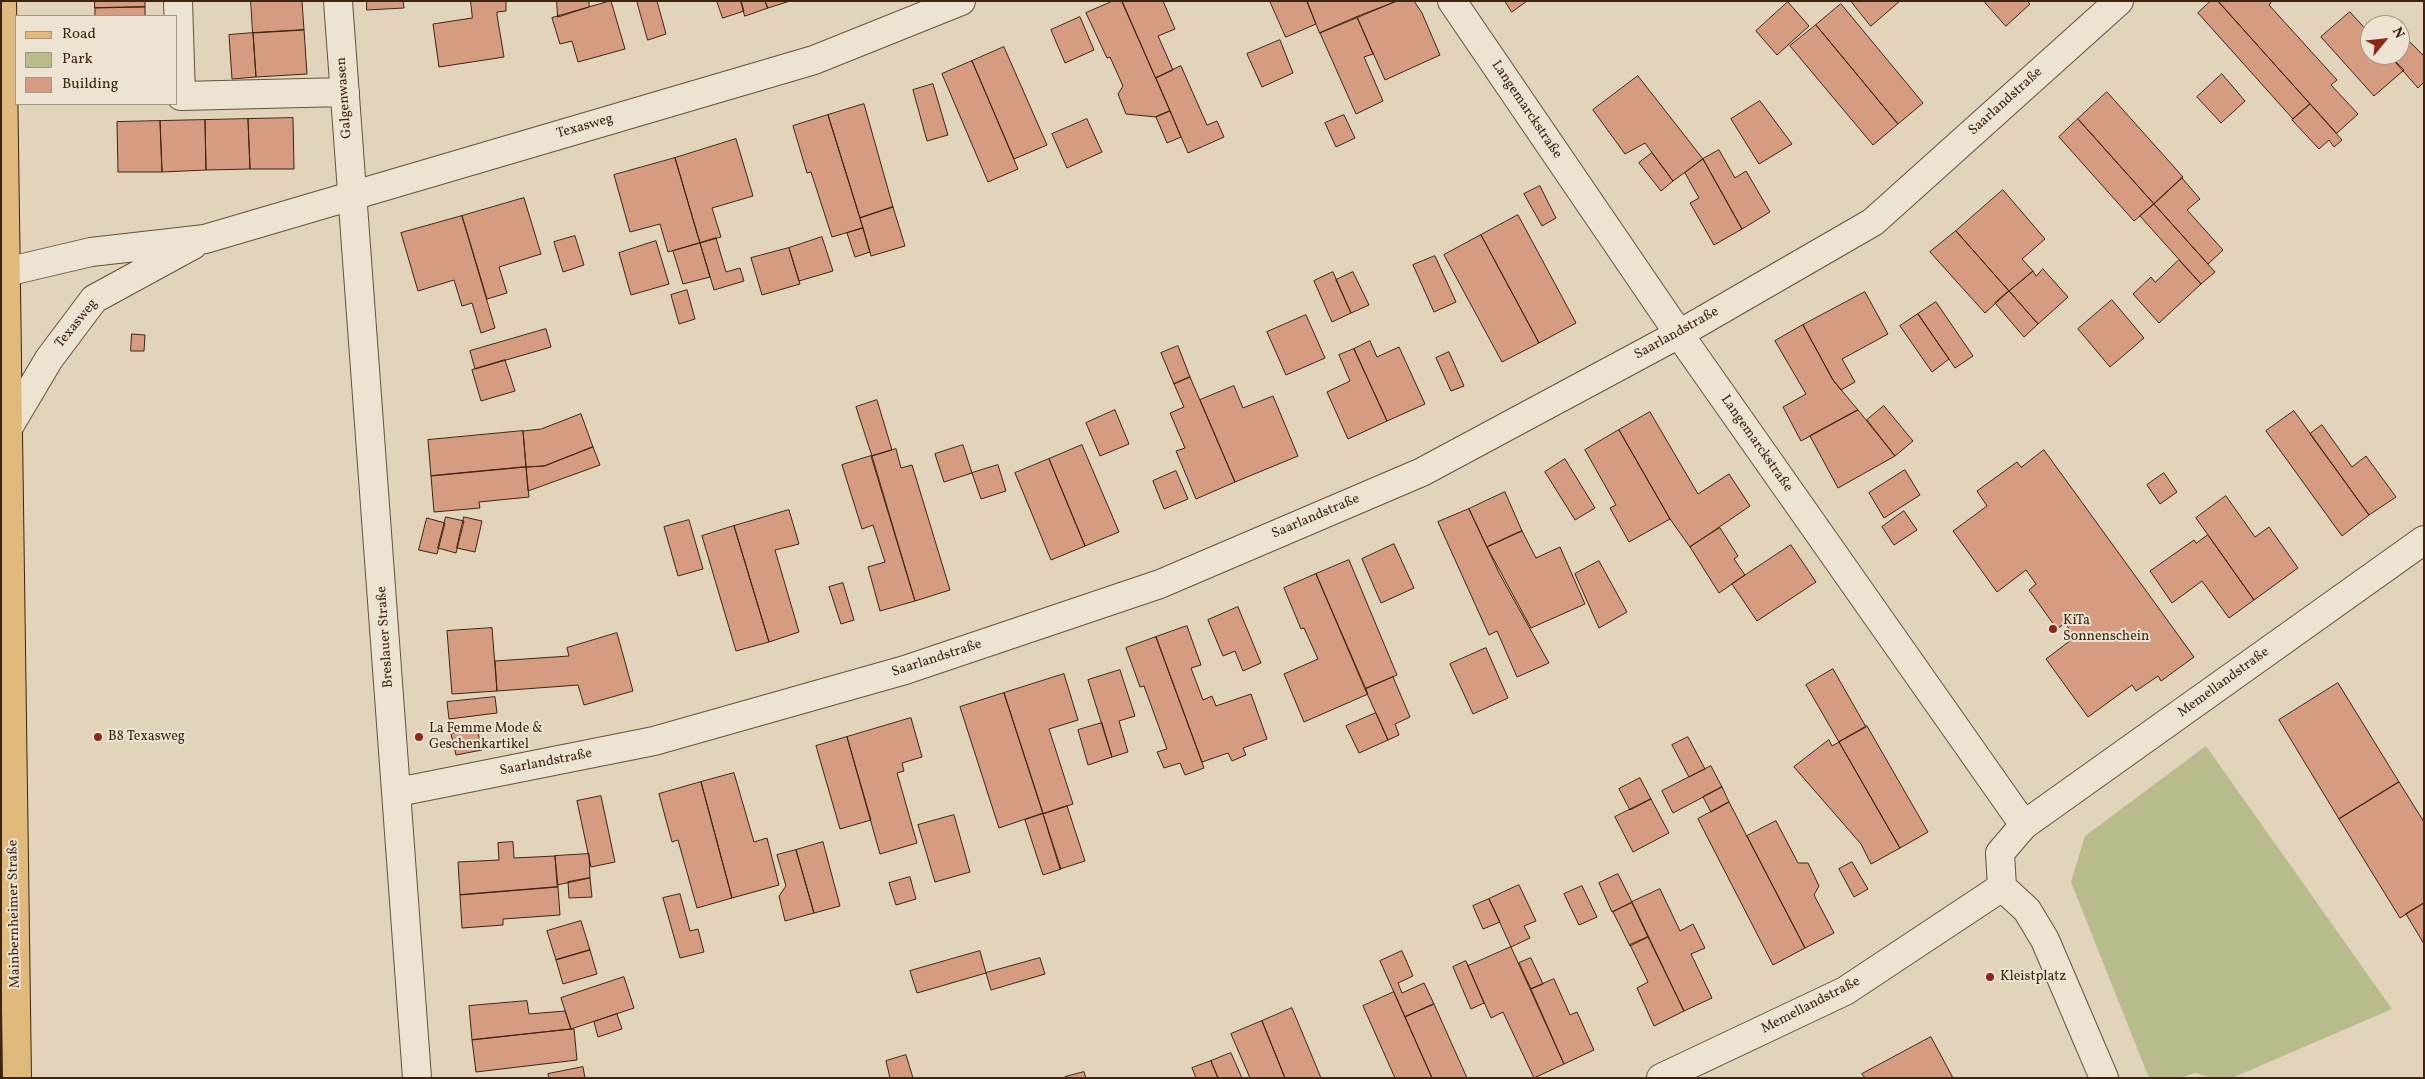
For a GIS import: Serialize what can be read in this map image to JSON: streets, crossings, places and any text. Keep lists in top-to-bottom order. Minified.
{"streets":{"main road":["Mainbernheimer Straße"],"street":["Galgenwasen","Saarlandstraße","Langemarckstraße","Texasweg","Breslauer Straße","Memellandstraße"]},"crossings":[["Galgenwasen","Texasweg"],["Galgenwasen","Breslauer Straße"],["Saarlandstraße","Langemarckstraße"],["Saarlandstraße","Breslauer Straße"],["Langemarckstraße","Memellandstraße"],["Texasweg","Breslauer Straße"],["Texasweg","Mainbernheimer Straße"]],"places":["KiTa Sonnenschein","B8 Texasweg","La Femme Mode & Geschenkartikel","Kleistplatz"],"legend":["Road","Park","Building"],"north":"top right"}
